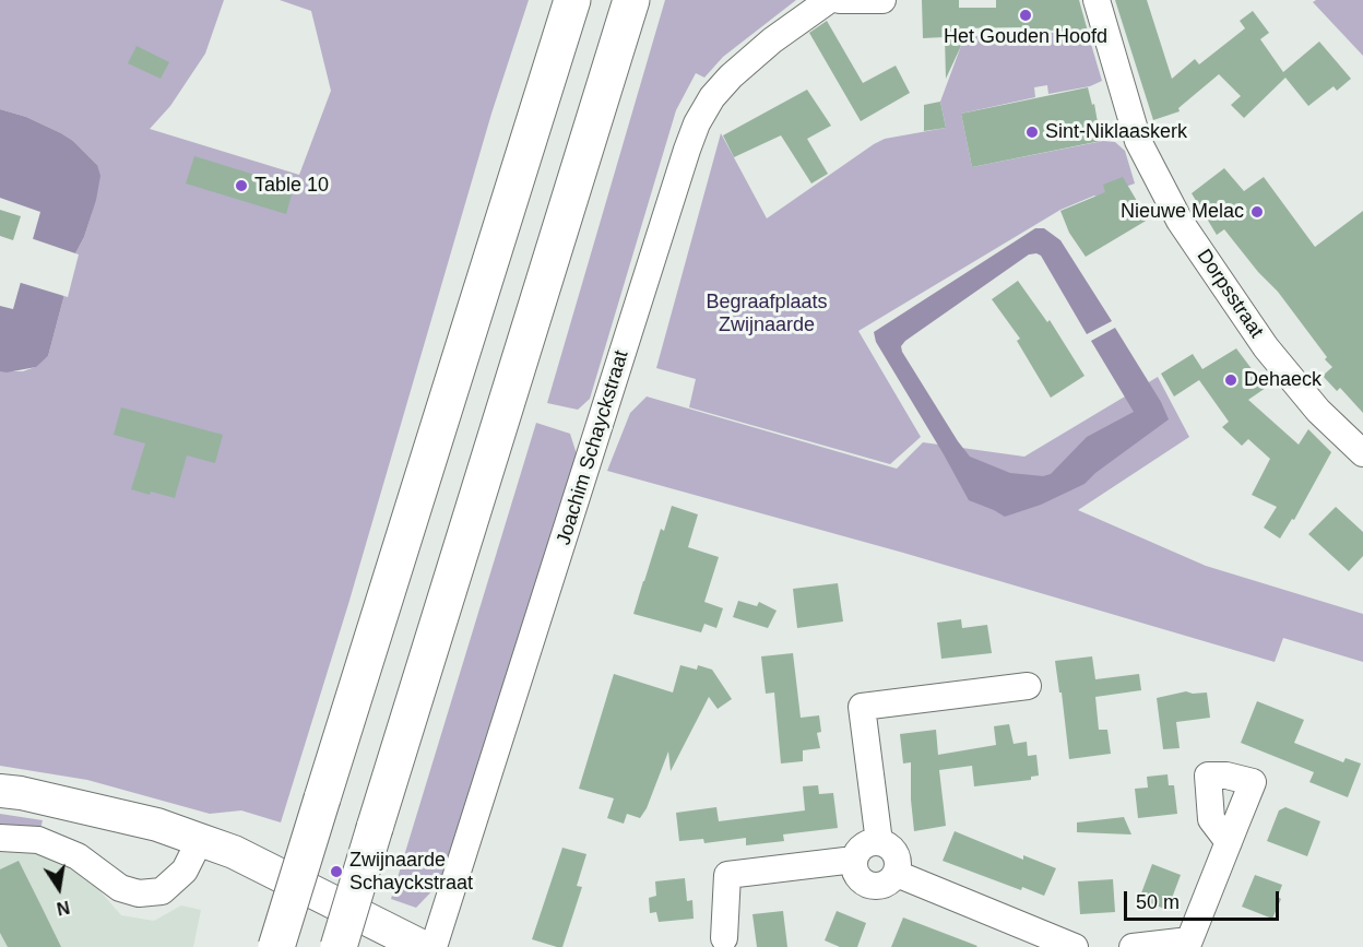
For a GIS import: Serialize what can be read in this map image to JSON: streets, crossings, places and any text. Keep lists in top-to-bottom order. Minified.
{"streets":{"street":["Dorpsstraat","Joachim Schayckstraat"]},"parks":["Begraafplaats Zwijnaarde"],"places":["Het Gouden Hoofd","Sint-Niklaaskerk","Table 10","Nieuwe Melac","Dehaeck","Zwijnaarde Schayckstraat"],"scale_bar":"50 m","north":"bottom"}
